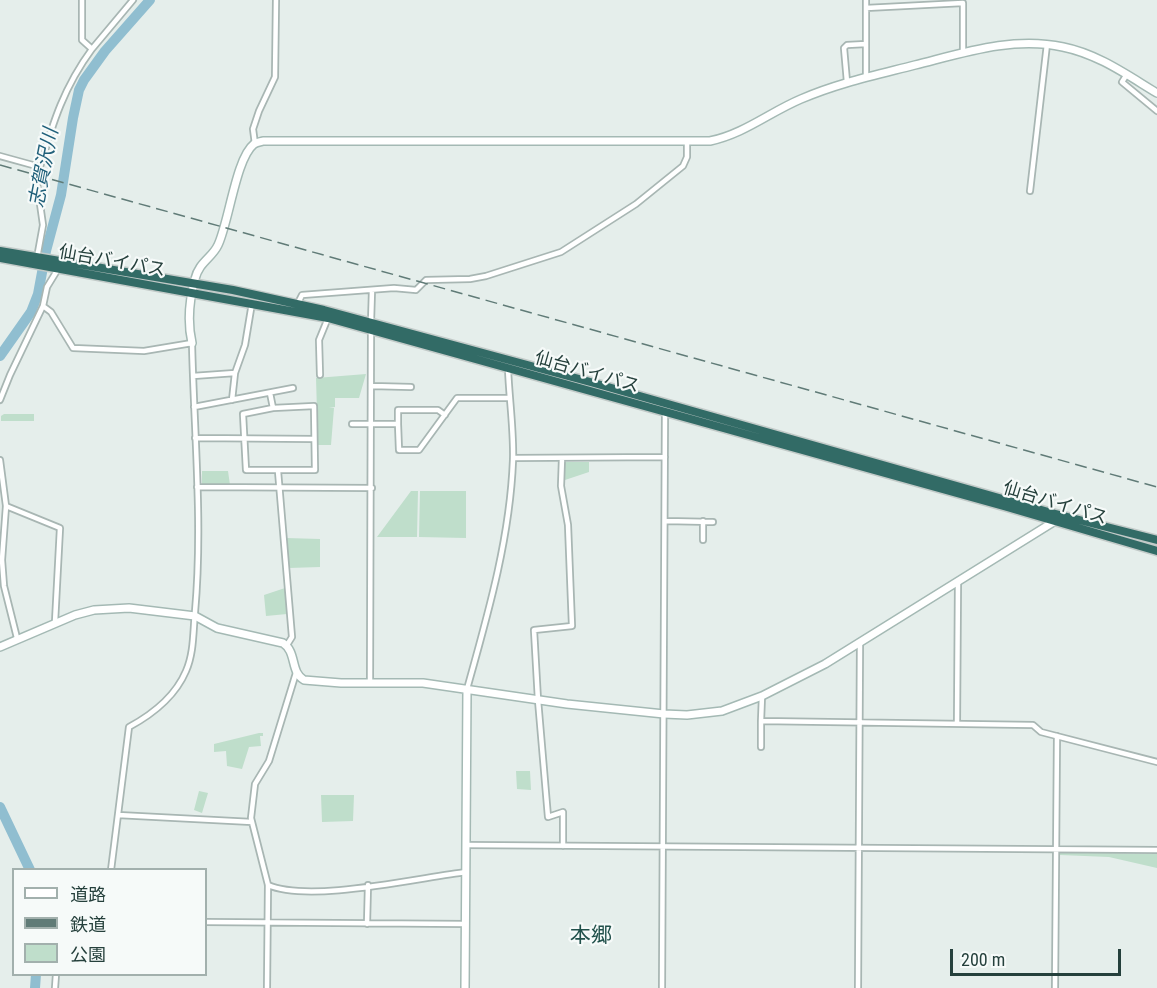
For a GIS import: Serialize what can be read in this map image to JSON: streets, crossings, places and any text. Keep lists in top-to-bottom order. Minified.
{"streets":{"highway":["仙台バイパス"]},"districts":["本郷"],"water":["志賀沢川"],"legend":["道路","鉄道","公園"],"scale_bar":"200 m"}
